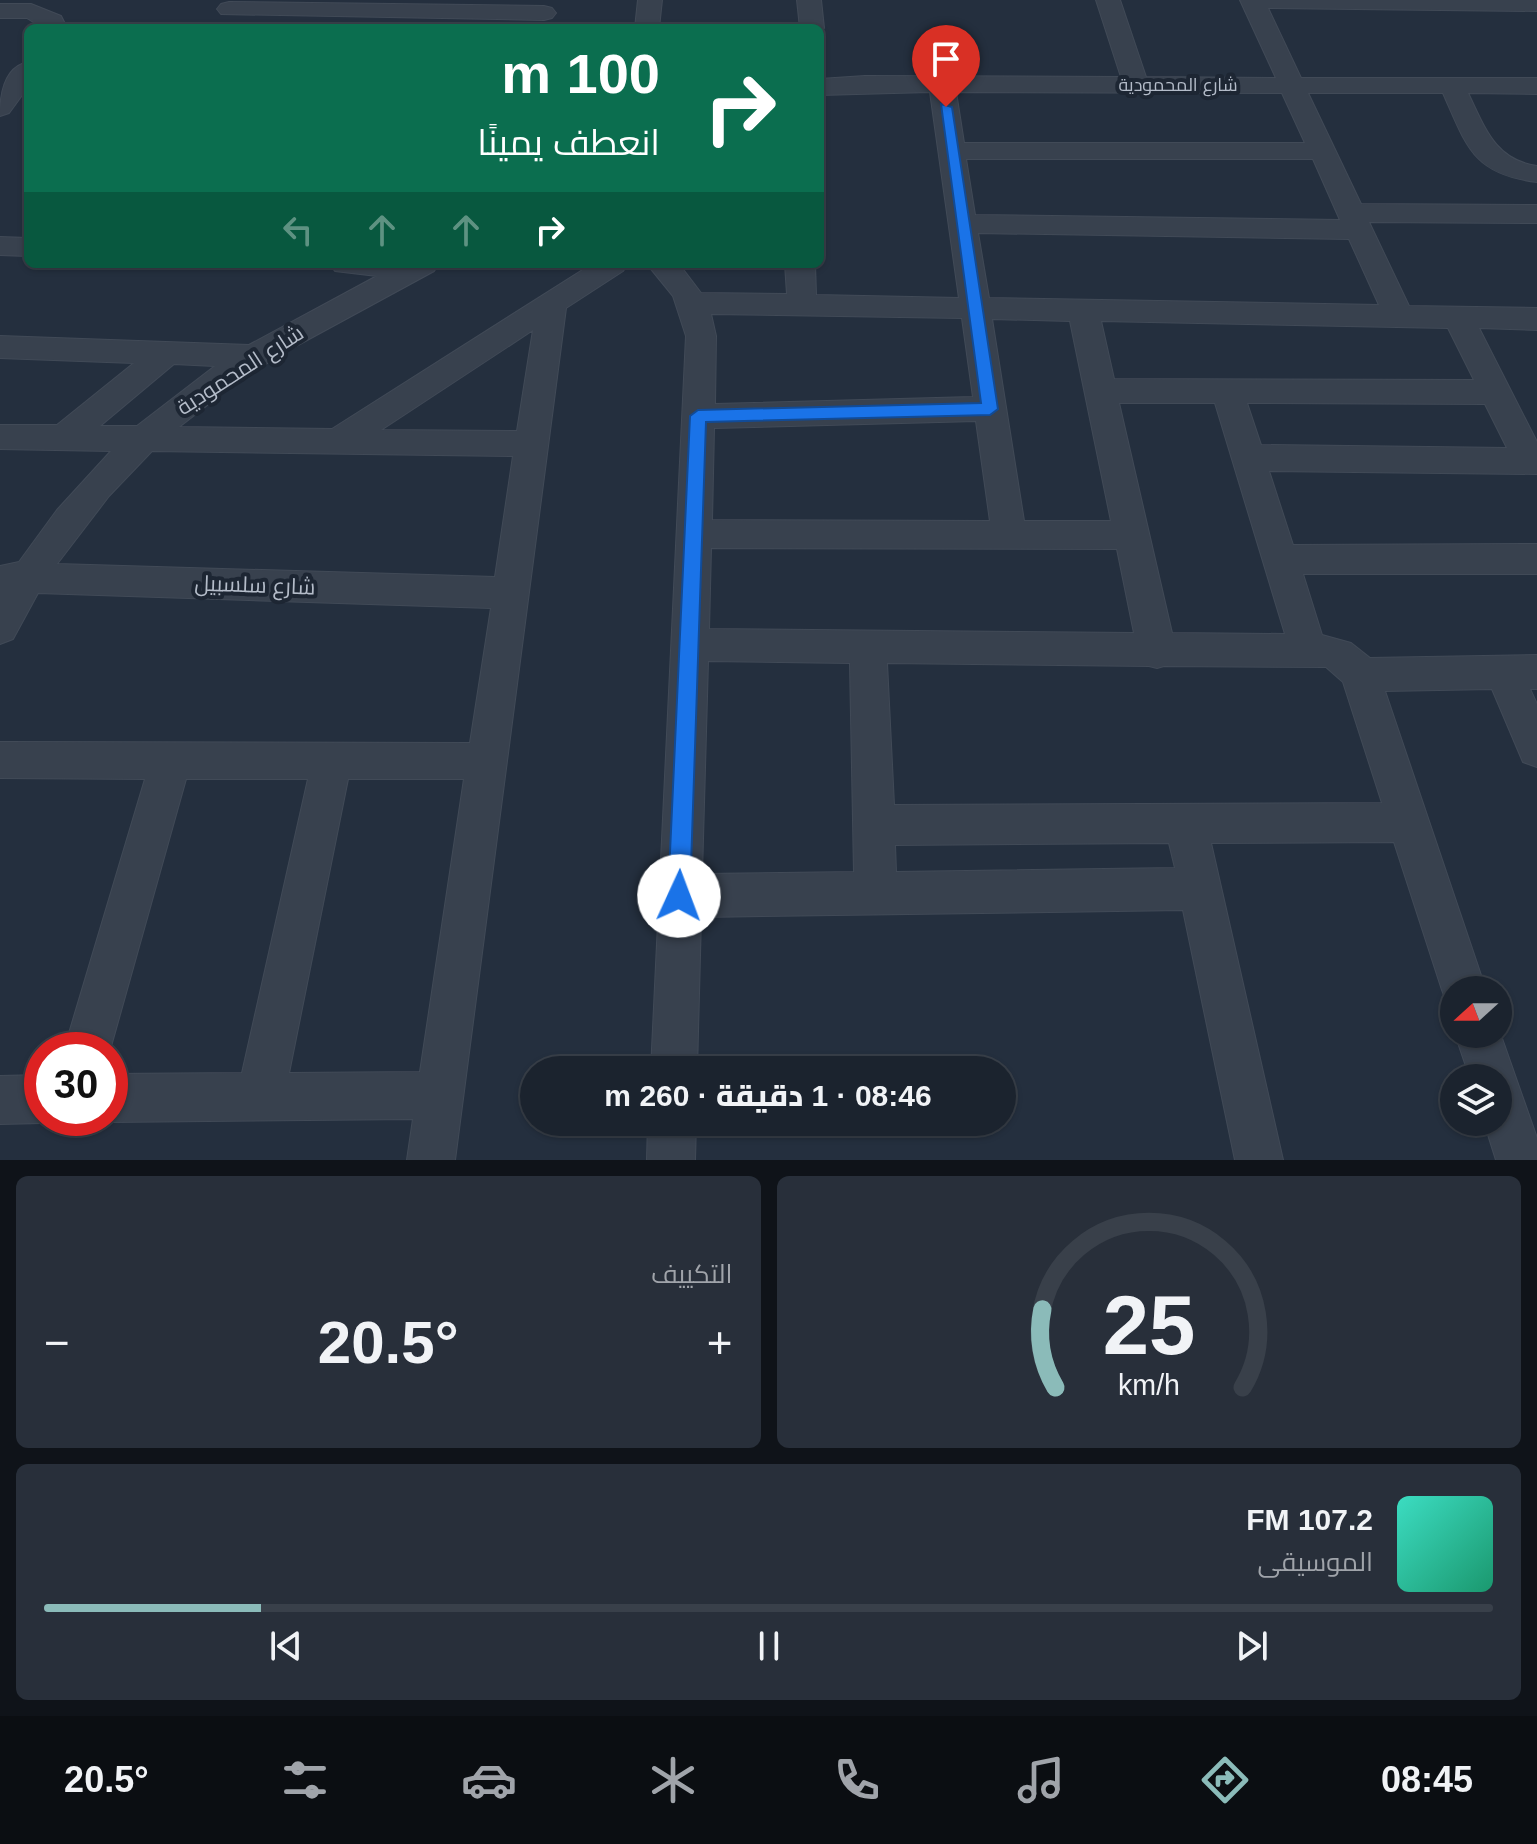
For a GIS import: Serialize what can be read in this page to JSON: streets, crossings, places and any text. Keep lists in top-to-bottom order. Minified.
{"streets":{"street":["شارع المحمودية","شارع سلسبيل"]},"crossings":[["شارع المحمودية","شارع سلسبيل"]],"north":"left","page":{"turn":["100 m","انعطف يمينًا"],"limit":"30","trip":"08:46 · 1 دقيقة · 260 m","tile":"التكييف","heat":["−","20.5°","+"],"song":["107.2 FM","الموسيقى"],"tabs":["08:45","20.5°"],"gauge":["25","km/h"]}}
